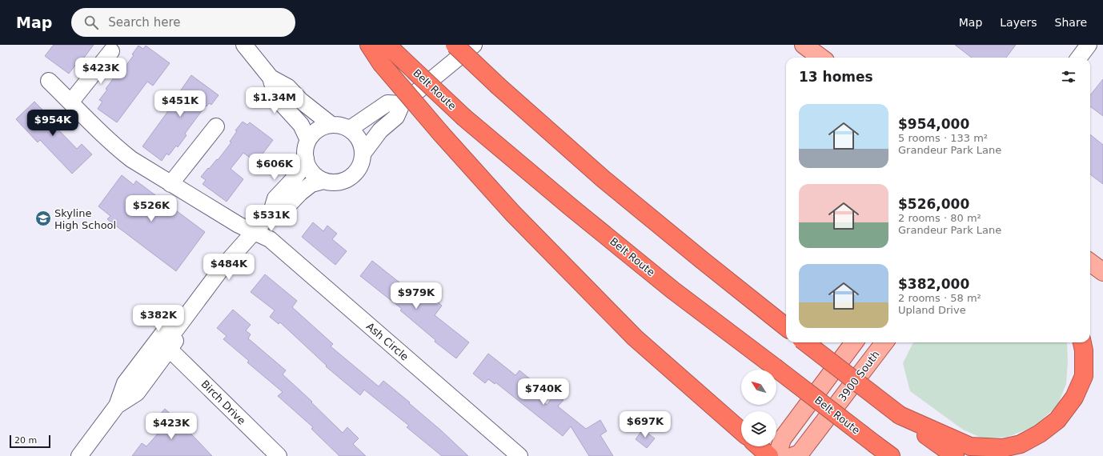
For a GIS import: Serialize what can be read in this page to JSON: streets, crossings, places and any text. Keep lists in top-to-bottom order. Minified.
{"streets":{"highway":["Belt Route"],"main road":["3900 South"],"street":["Ash Circle","Birch Drive"]},"places":{"school or university":["Skyline High School"]},"scale_bar":"20 m","north":"top left","page":{"header":"Map","search":"Search here","nav":["Map","Layers","Share"],"price":["$423K","$1.34M","$451K","$954K","$606K","$526K","$531K","$484K","$979K","$382K","$740K","$697K","$423K"],"heading":"13 homes","list":[{"name":"$954,000","note":"5 rooms · 133 m² · Grandeur Park Lane"},{"name":"$526,000","note":"2 rooms · 80 m² · Grandeur Park Lane"},{"name":"$382,000","note":"2 rooms · 58 m² · Upland Drive"}],"scale":"20 m"}}
